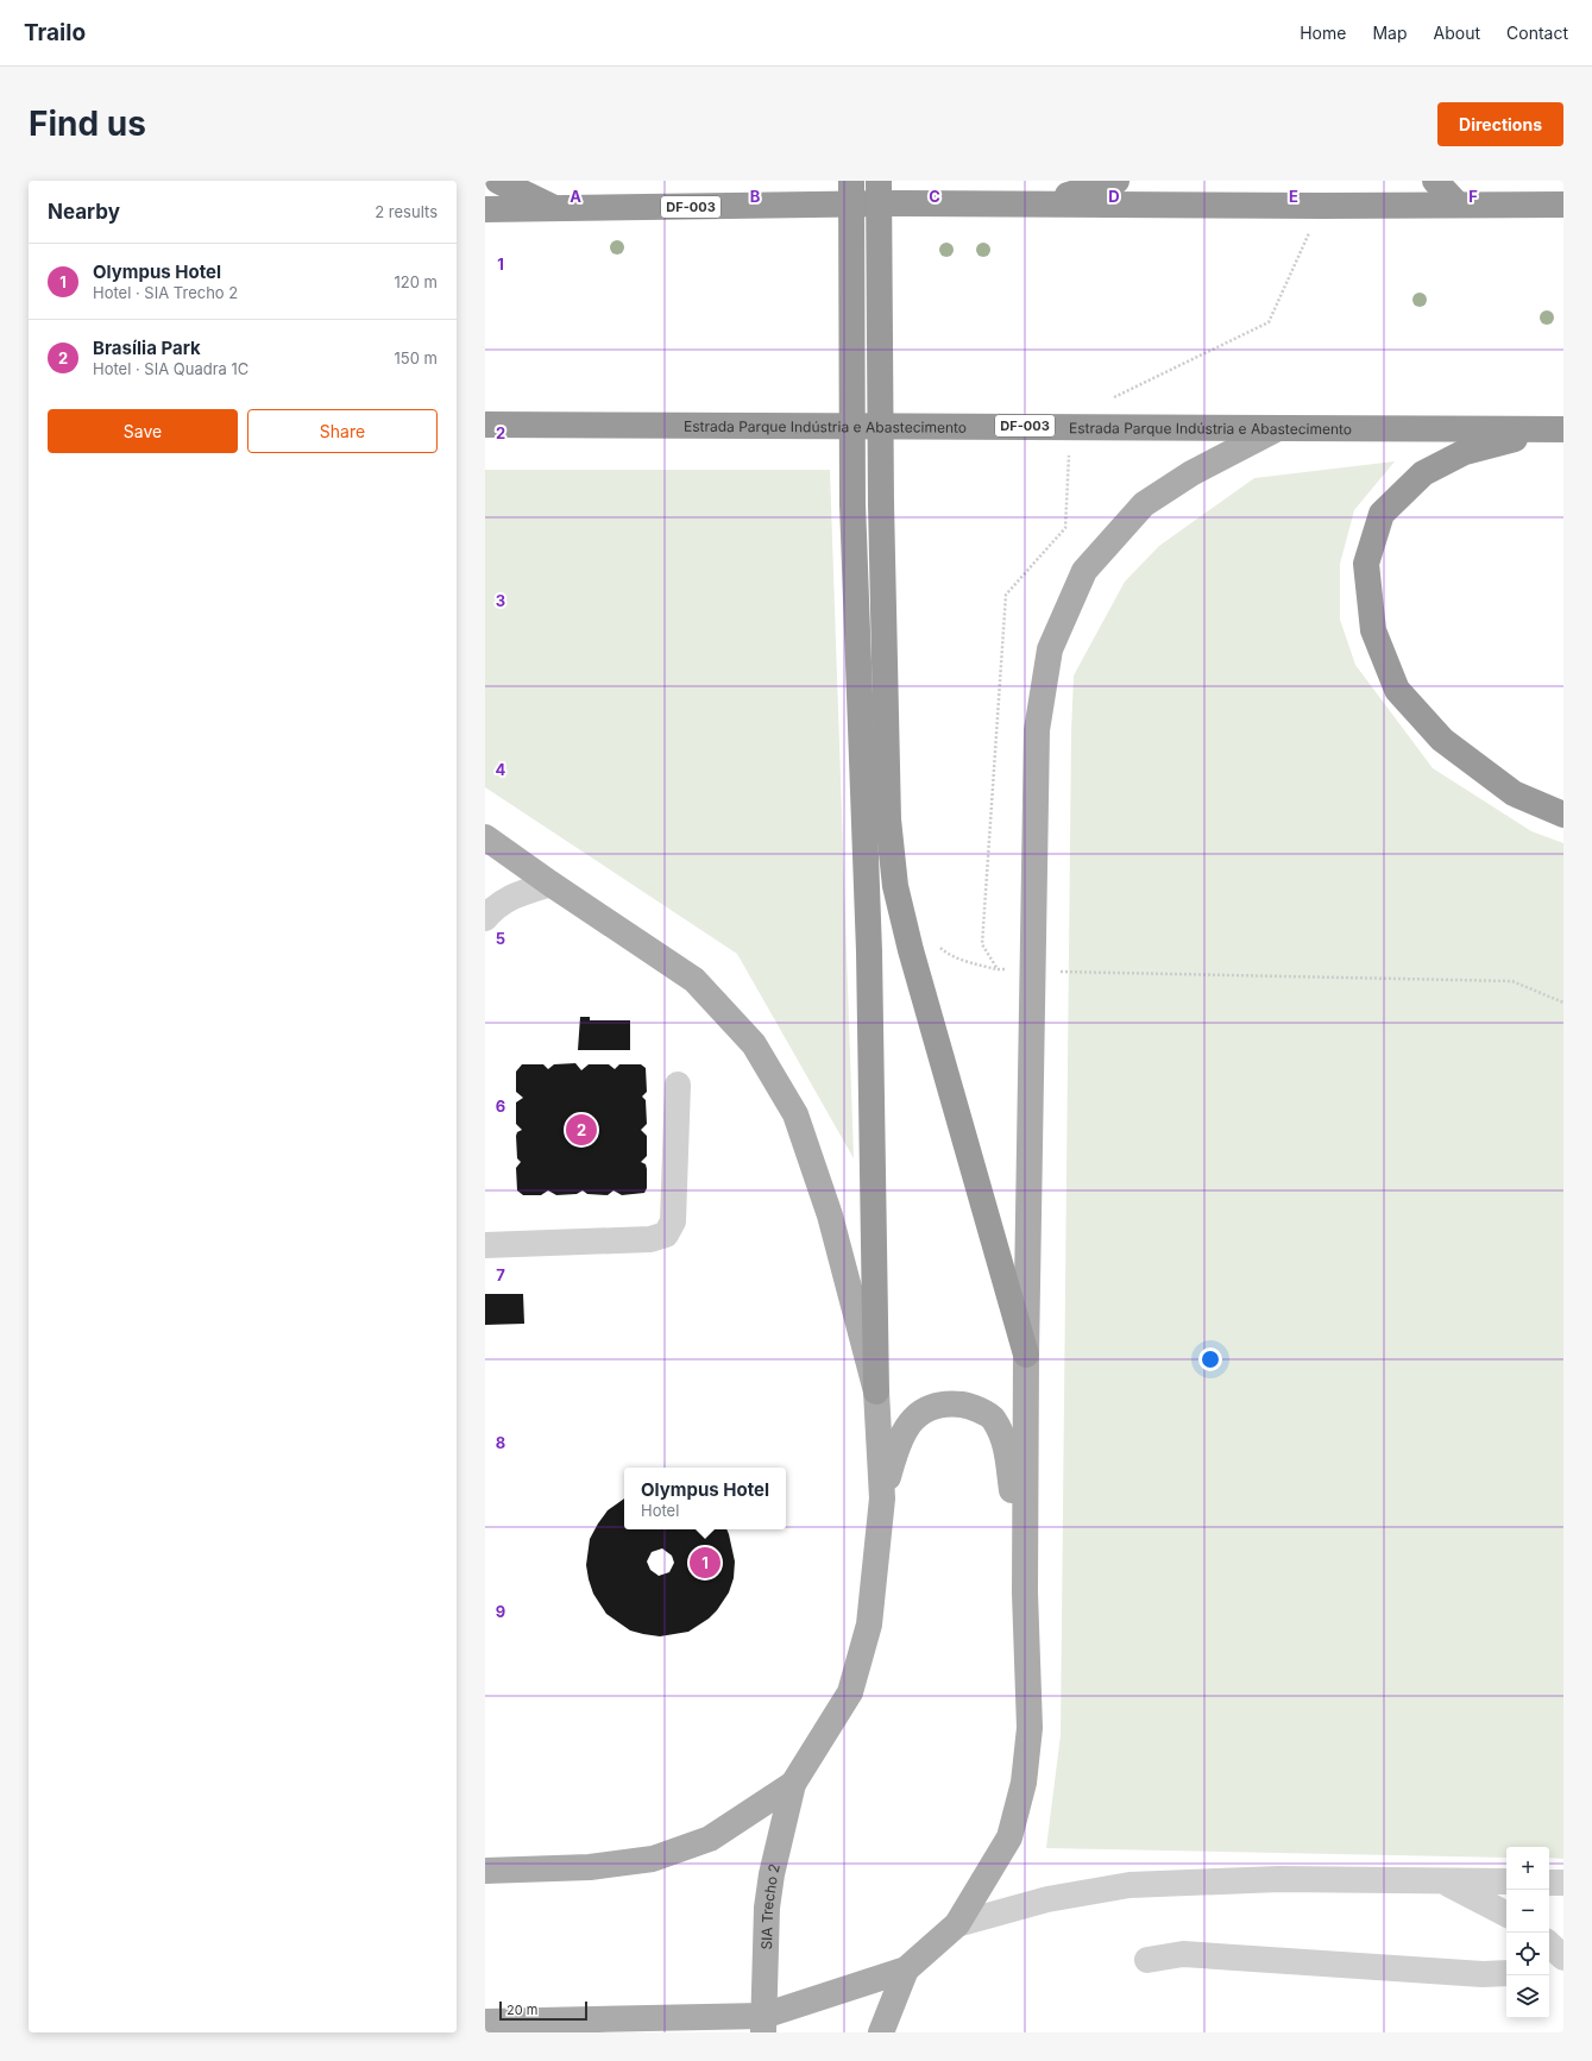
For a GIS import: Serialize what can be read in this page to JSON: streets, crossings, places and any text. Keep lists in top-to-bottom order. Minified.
{"streets":{"highway":["DF-003","Estrada Parque Indústria e Abastecimento"],"main road":["SIA Trecho 2"]},"scale_bar":"20 m","page":{"header":"Trailo","nav":["Home","Map","About","Contact"],"buttons":["Directions",["Save","Share"]],"title":"Find us","heading":["Nearby","2 results"],"list":[{"mark":"1","name":"Olympus Hotel","note":"Hotel · SIA Trecho 2","value":"120 m"},{"mark":"2","name":"Brasília Park","note":"Hotel · SIA Quadra 1C","value":"150 m"}],"pins":["2","1"],"popup":["Olympus Hotel","Hotel"],"map_buttons":["+","−"],"scale":"20 m"},"grid":{"columns":["A","B","C","D","E","F"],"rows":["1","2","3","4","5","6","7","8","9"]}}
